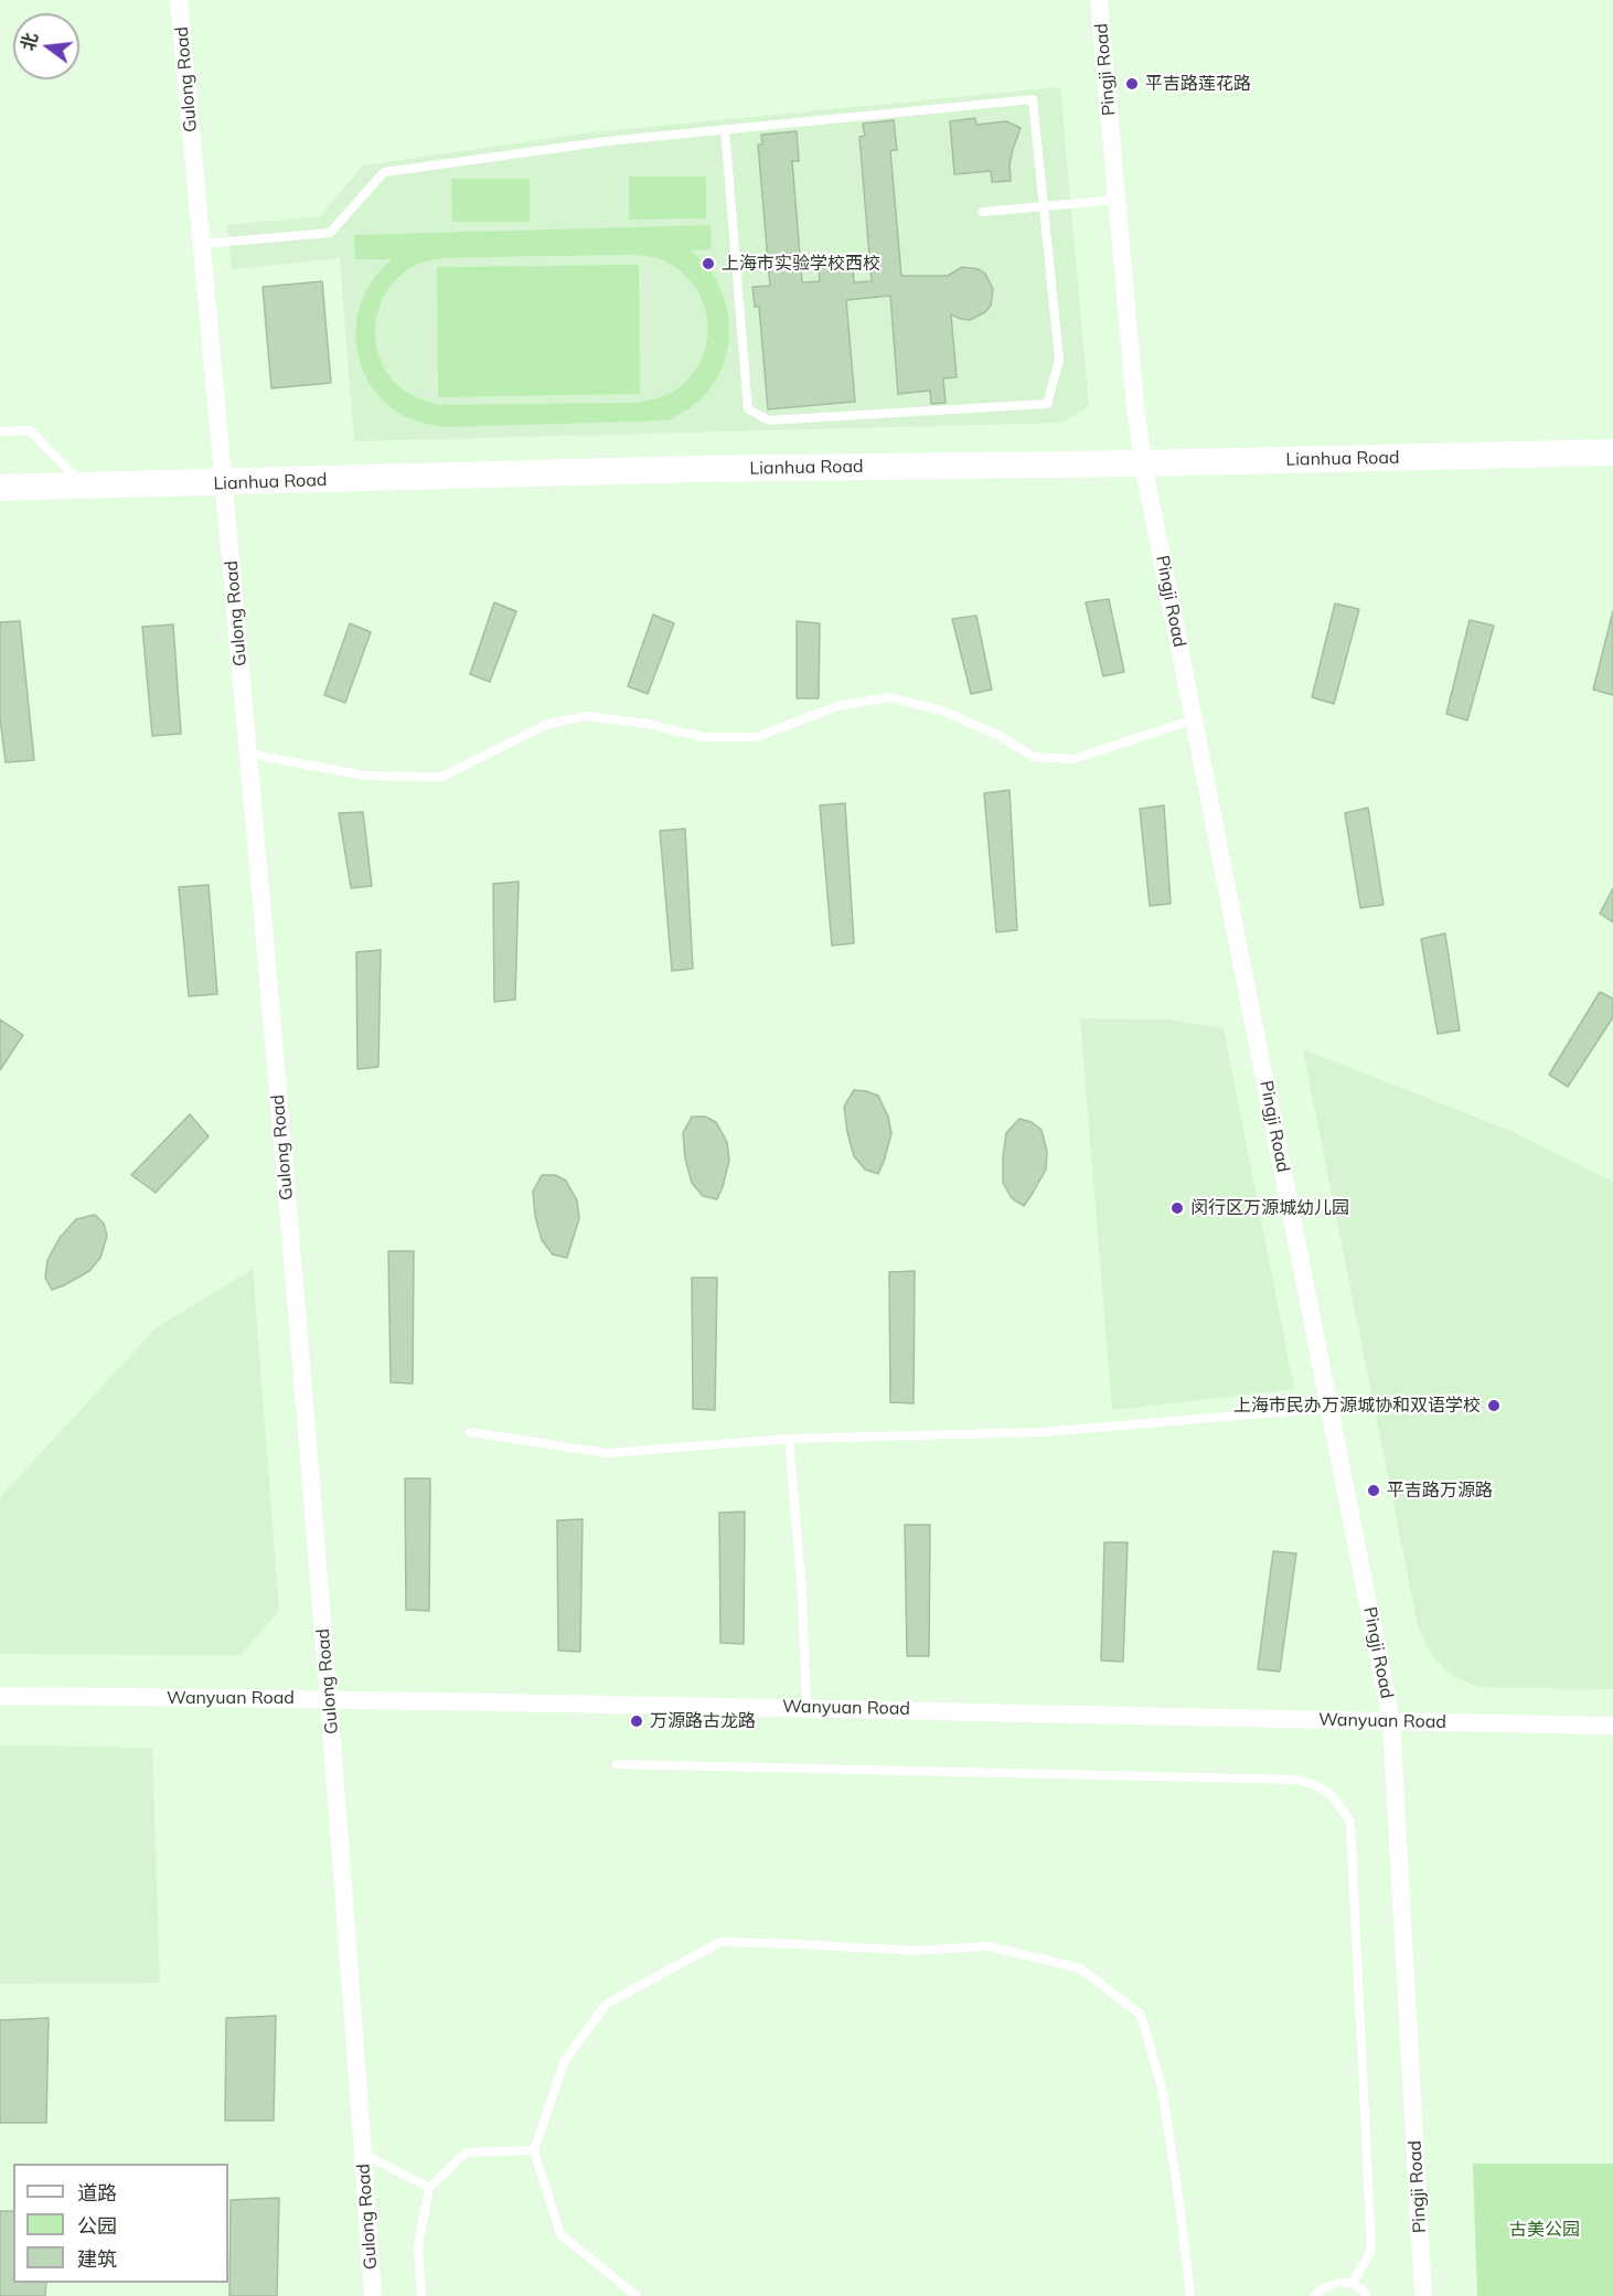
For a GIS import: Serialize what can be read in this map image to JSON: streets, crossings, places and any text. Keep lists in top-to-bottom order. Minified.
{"streets":{"main road":["Lianhua Road"],"street":["Pingji Road","Gulong Road","Wanyuan Road"]},"crossings":[["Pingji Road","Lianhua Road"],["Pingji Road","Wanyuan Road"],["Gulong Road","Lianhua Road"],["Gulong Road","Wanyuan Road"]],"parks":["古美公园"],"places":["平吉路莲花路","上海市实验学校西校","闵行区万源城幼儿园","上海市民办万源城协和双语学校","平吉路万源路","万源路古龙路"],"legend":["道路","公园","建筑"],"north":"left"}
